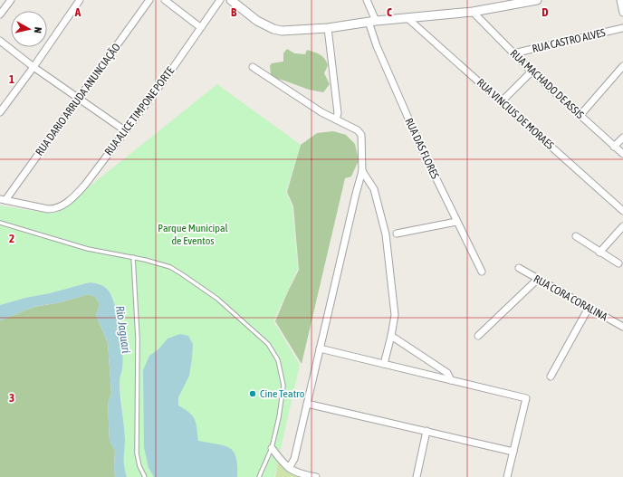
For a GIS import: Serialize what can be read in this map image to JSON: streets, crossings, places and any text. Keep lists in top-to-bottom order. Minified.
{"streets":{"street":["RUA CASTRO ALVES","RUA MACHADO DE ASSIS","RUA DARIO ARRUDA ANUNCIAÇÃO","RUA ALICE TIMPONE PORTE","RUA VINCIUS DE MORAES","RUA DAS FLORES","RUA CORA CORALINA"]},"crossings":[["RUA CASTRO ALVES","RUA MACHADO DE ASSIS"],["RUA DARIO ARRUDA ANUNCIAÇÃO","RUA ALICE TIMPONE PORTE"]],"water":["Rio Jaguari"],"parks":["Parque Municipal de Eventos"],"places":["Cine Teatro"],"north":"right","grid":{"columns":["A","B","C","D"],"rows":["1","2","3"]}}
